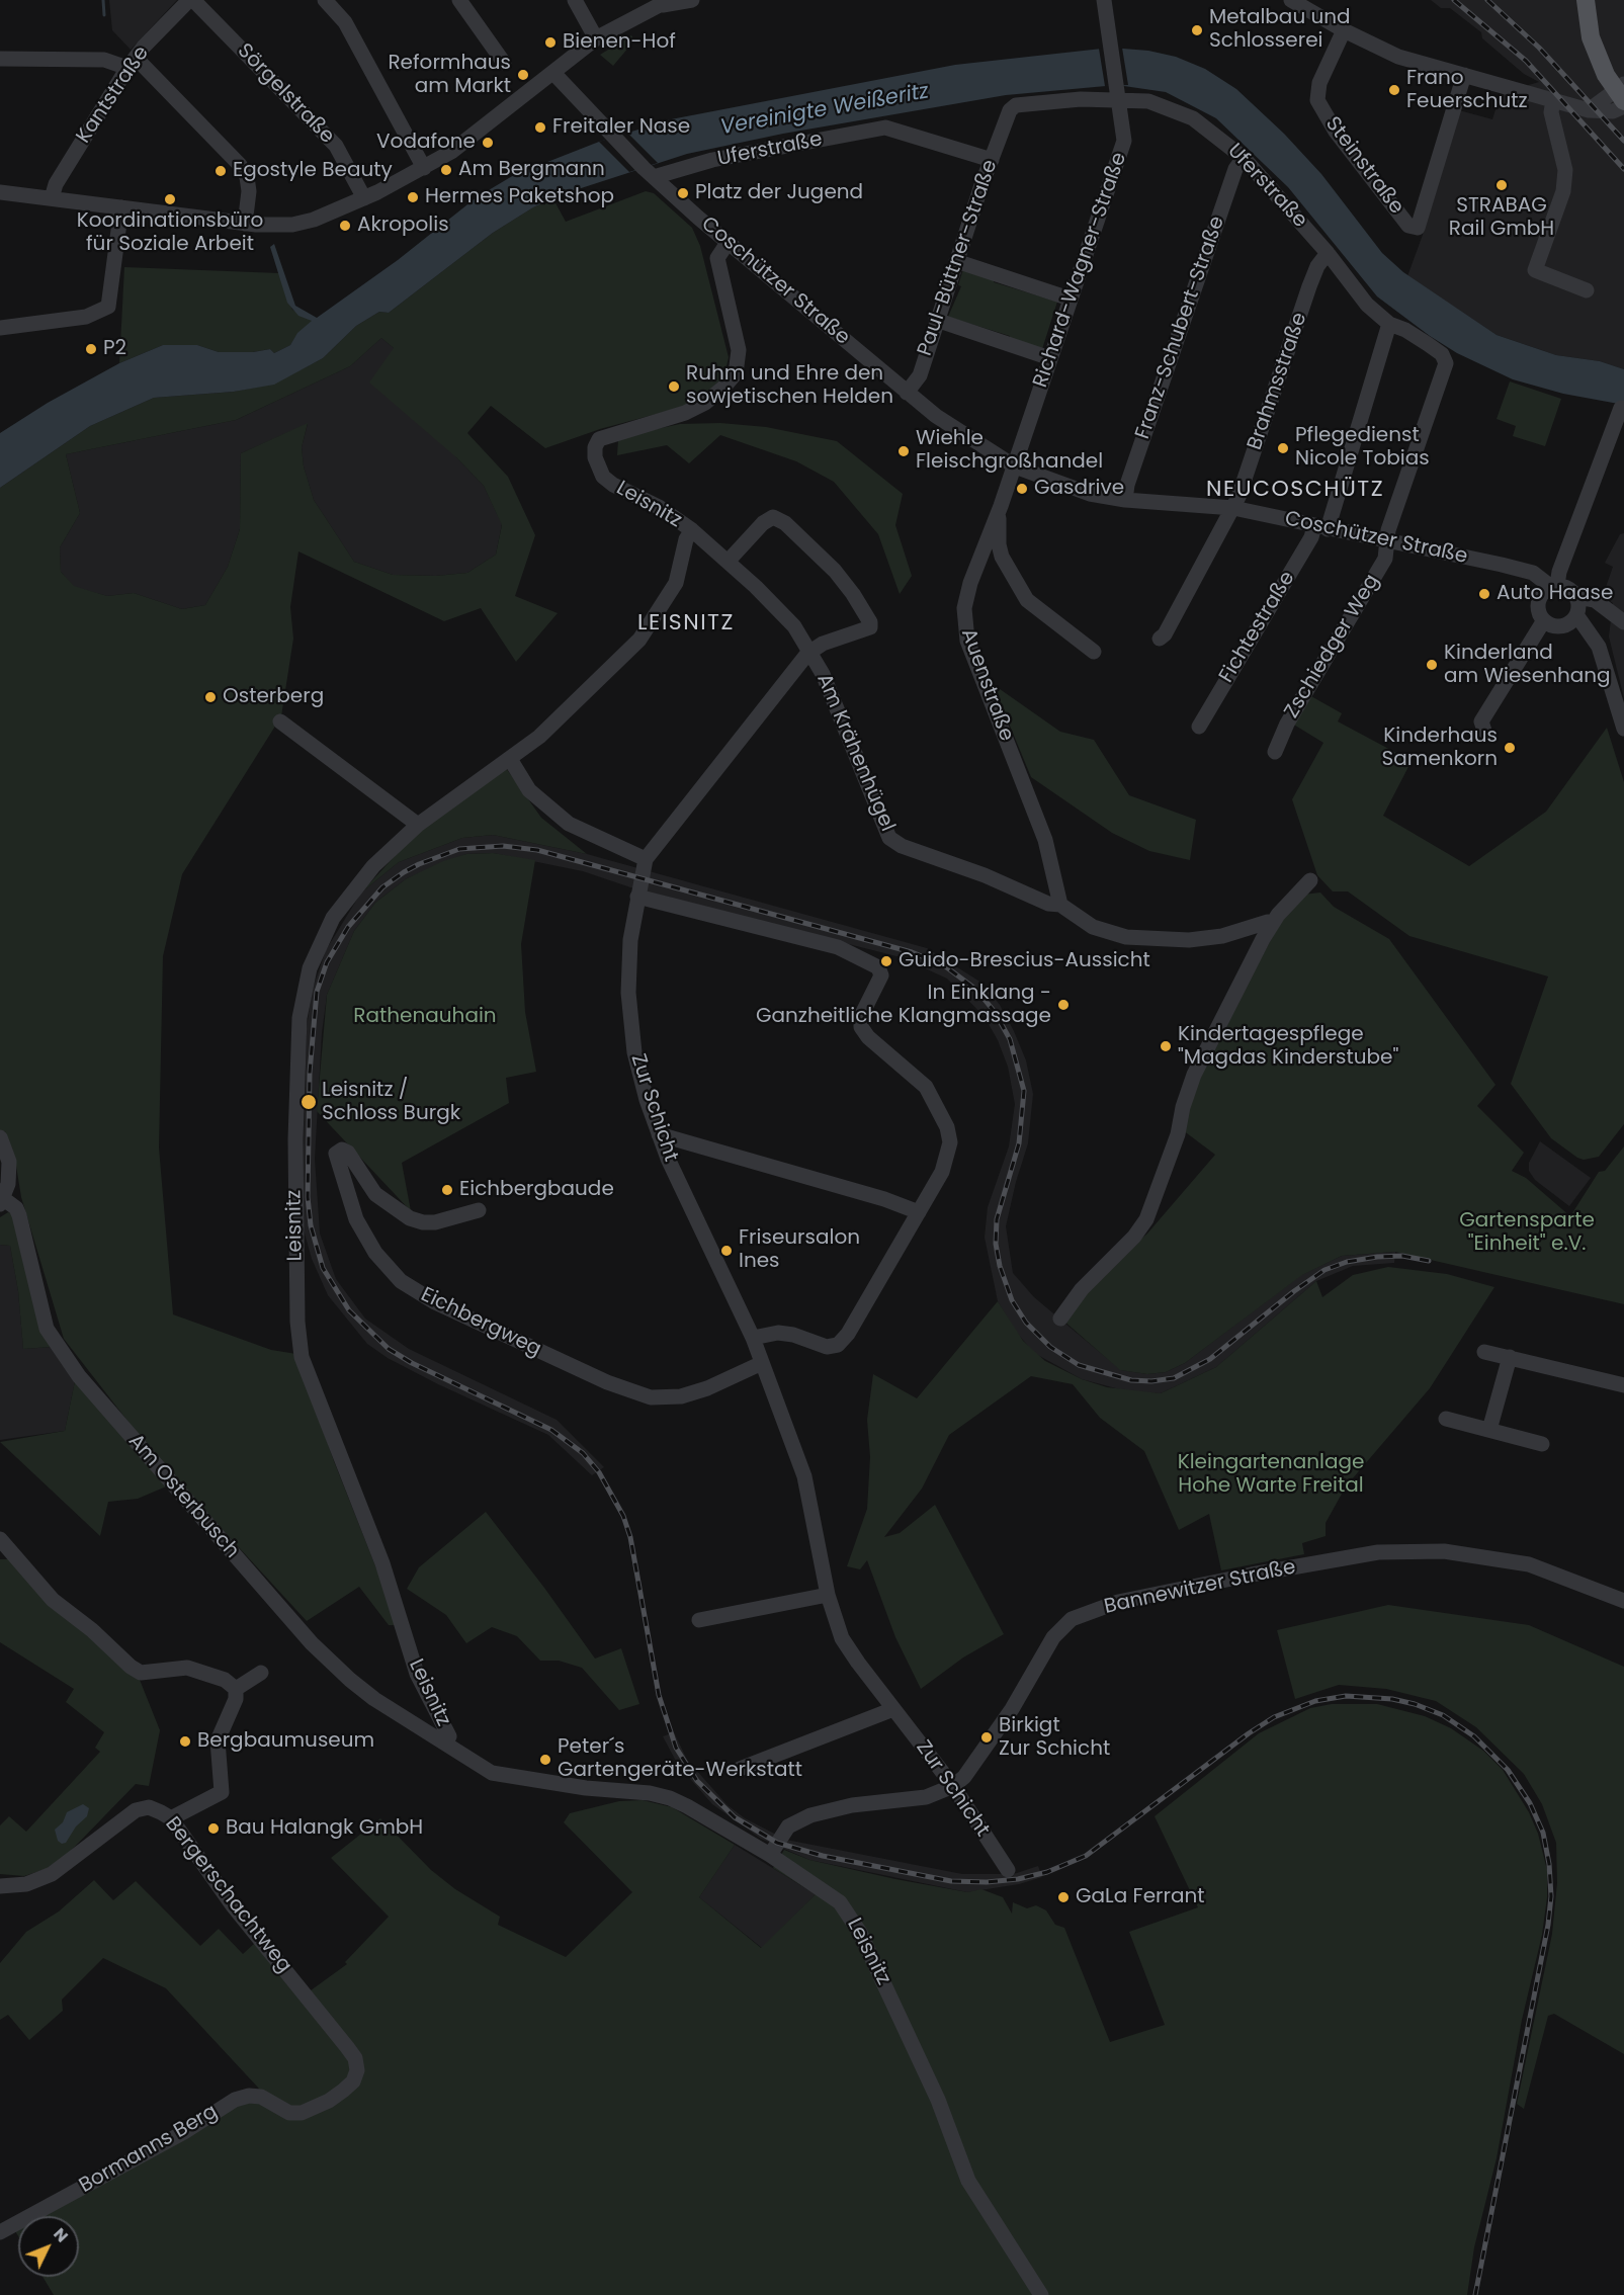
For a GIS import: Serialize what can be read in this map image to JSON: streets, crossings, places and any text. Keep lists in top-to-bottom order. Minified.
{"streets":{"street":["Sörgelstraße","Kantstraße","Uferstraße","Steinstraße","Paul-Büttner-Straße","Richard-Wagner-Straße","Coschützer Straße","Franz-Schubert-Straße","Brahmsstraße","Leisnitz","Fichtestraße","Zschiedger Weg","Auenstraße","Am Krähenhügel","Zur Schicht","Eichbergweg","Am Osterbusch","Bannewitzer Straße","Bergerschachtweg","Bormanns Berg"]},"crossings":[["Sörgelstraße","Kantstraße"],["Uferstraße","Paul-Büttner-Straße"],["Uferstraße","Richard-Wagner-Straße"],["Uferstraße","Coschützer Straße"],["Uferstraße","Franz-Schubert-Straße"],["Uferstraße","Brahmsstraße"],["Uferstraße","Fichtestraße"],["Uferstraße","Zschiedger Weg"],["Paul-Büttner-Straße","Coschützer Straße"],["Richard-Wagner-Straße","Coschützer Straße"],["Richard-Wagner-Straße","Auenstraße"],["Coschützer Straße","Franz-Schubert-Straße"],["Coschützer Straße","Brahmsstraße"],["Coschützer Straße","Leisnitz"],["Coschützer Straße","Fichtestraße"],["Coschützer Straße","Zschiedger Weg"],["Coschützer Straße","Auenstraße"],["Leisnitz","Am Krähenhügel"],["Leisnitz","Am Osterbusch"],["Leisnitz","Bannewitzer Straße"],["Auenstraße","Am Krähenhügel"],["Am Krähenhügel","Zur Schicht"],["Zur Schicht","Eichbergweg"],["Zur Schicht","Bannewitzer Straße"],["Bergerschachtweg","Bormanns Berg"]],"districts":["NEUCOSCHÜTZ","LEISNITZ"],"water":["Vereinigte Weißeritz"],"parks":["Rathenauhain","Gartensparte \"Einheit\" e.V.","Kleingartenanlage Hohe Warte Freital"],"places":["Metalbau und Schlosserei","Bienen-Hof","Reformhaus am Markt","Frano Feuerschutz","Freitaler Nase","Vodafone","Am Bergmann","Egostyle Beauty","STRABAG Rail GmbH","Platz der Jugend","Hermes Paketshop","Koordinationsbüro für Soziale Arbeit","Akropolis","P2","Ruhm und Ehre den sowjetischen Helden","Pflegedienst Nicole Tobias","Wiehle Fleischgroßhandel","Gasdrive","Auto Haase","Kinderland am Wiesenhang","Osterberg","Kinderhaus Samenkorn","Guido-Brescius-Aussicht","In Einklang - Ganzheitliche Klangmassage","Kindertagespflege \"Magdas Kinderstube\"","Leisnitz / Schloss Burgk","Eichbergbaude","Friseursalon Ines","Birkigt Zur Schicht","Bergbaumuseum","Peter´s Gartengeräte-Werkstatt","Bau Halangk GmbH","GaLa Ferrant"],"north":"top right"}
